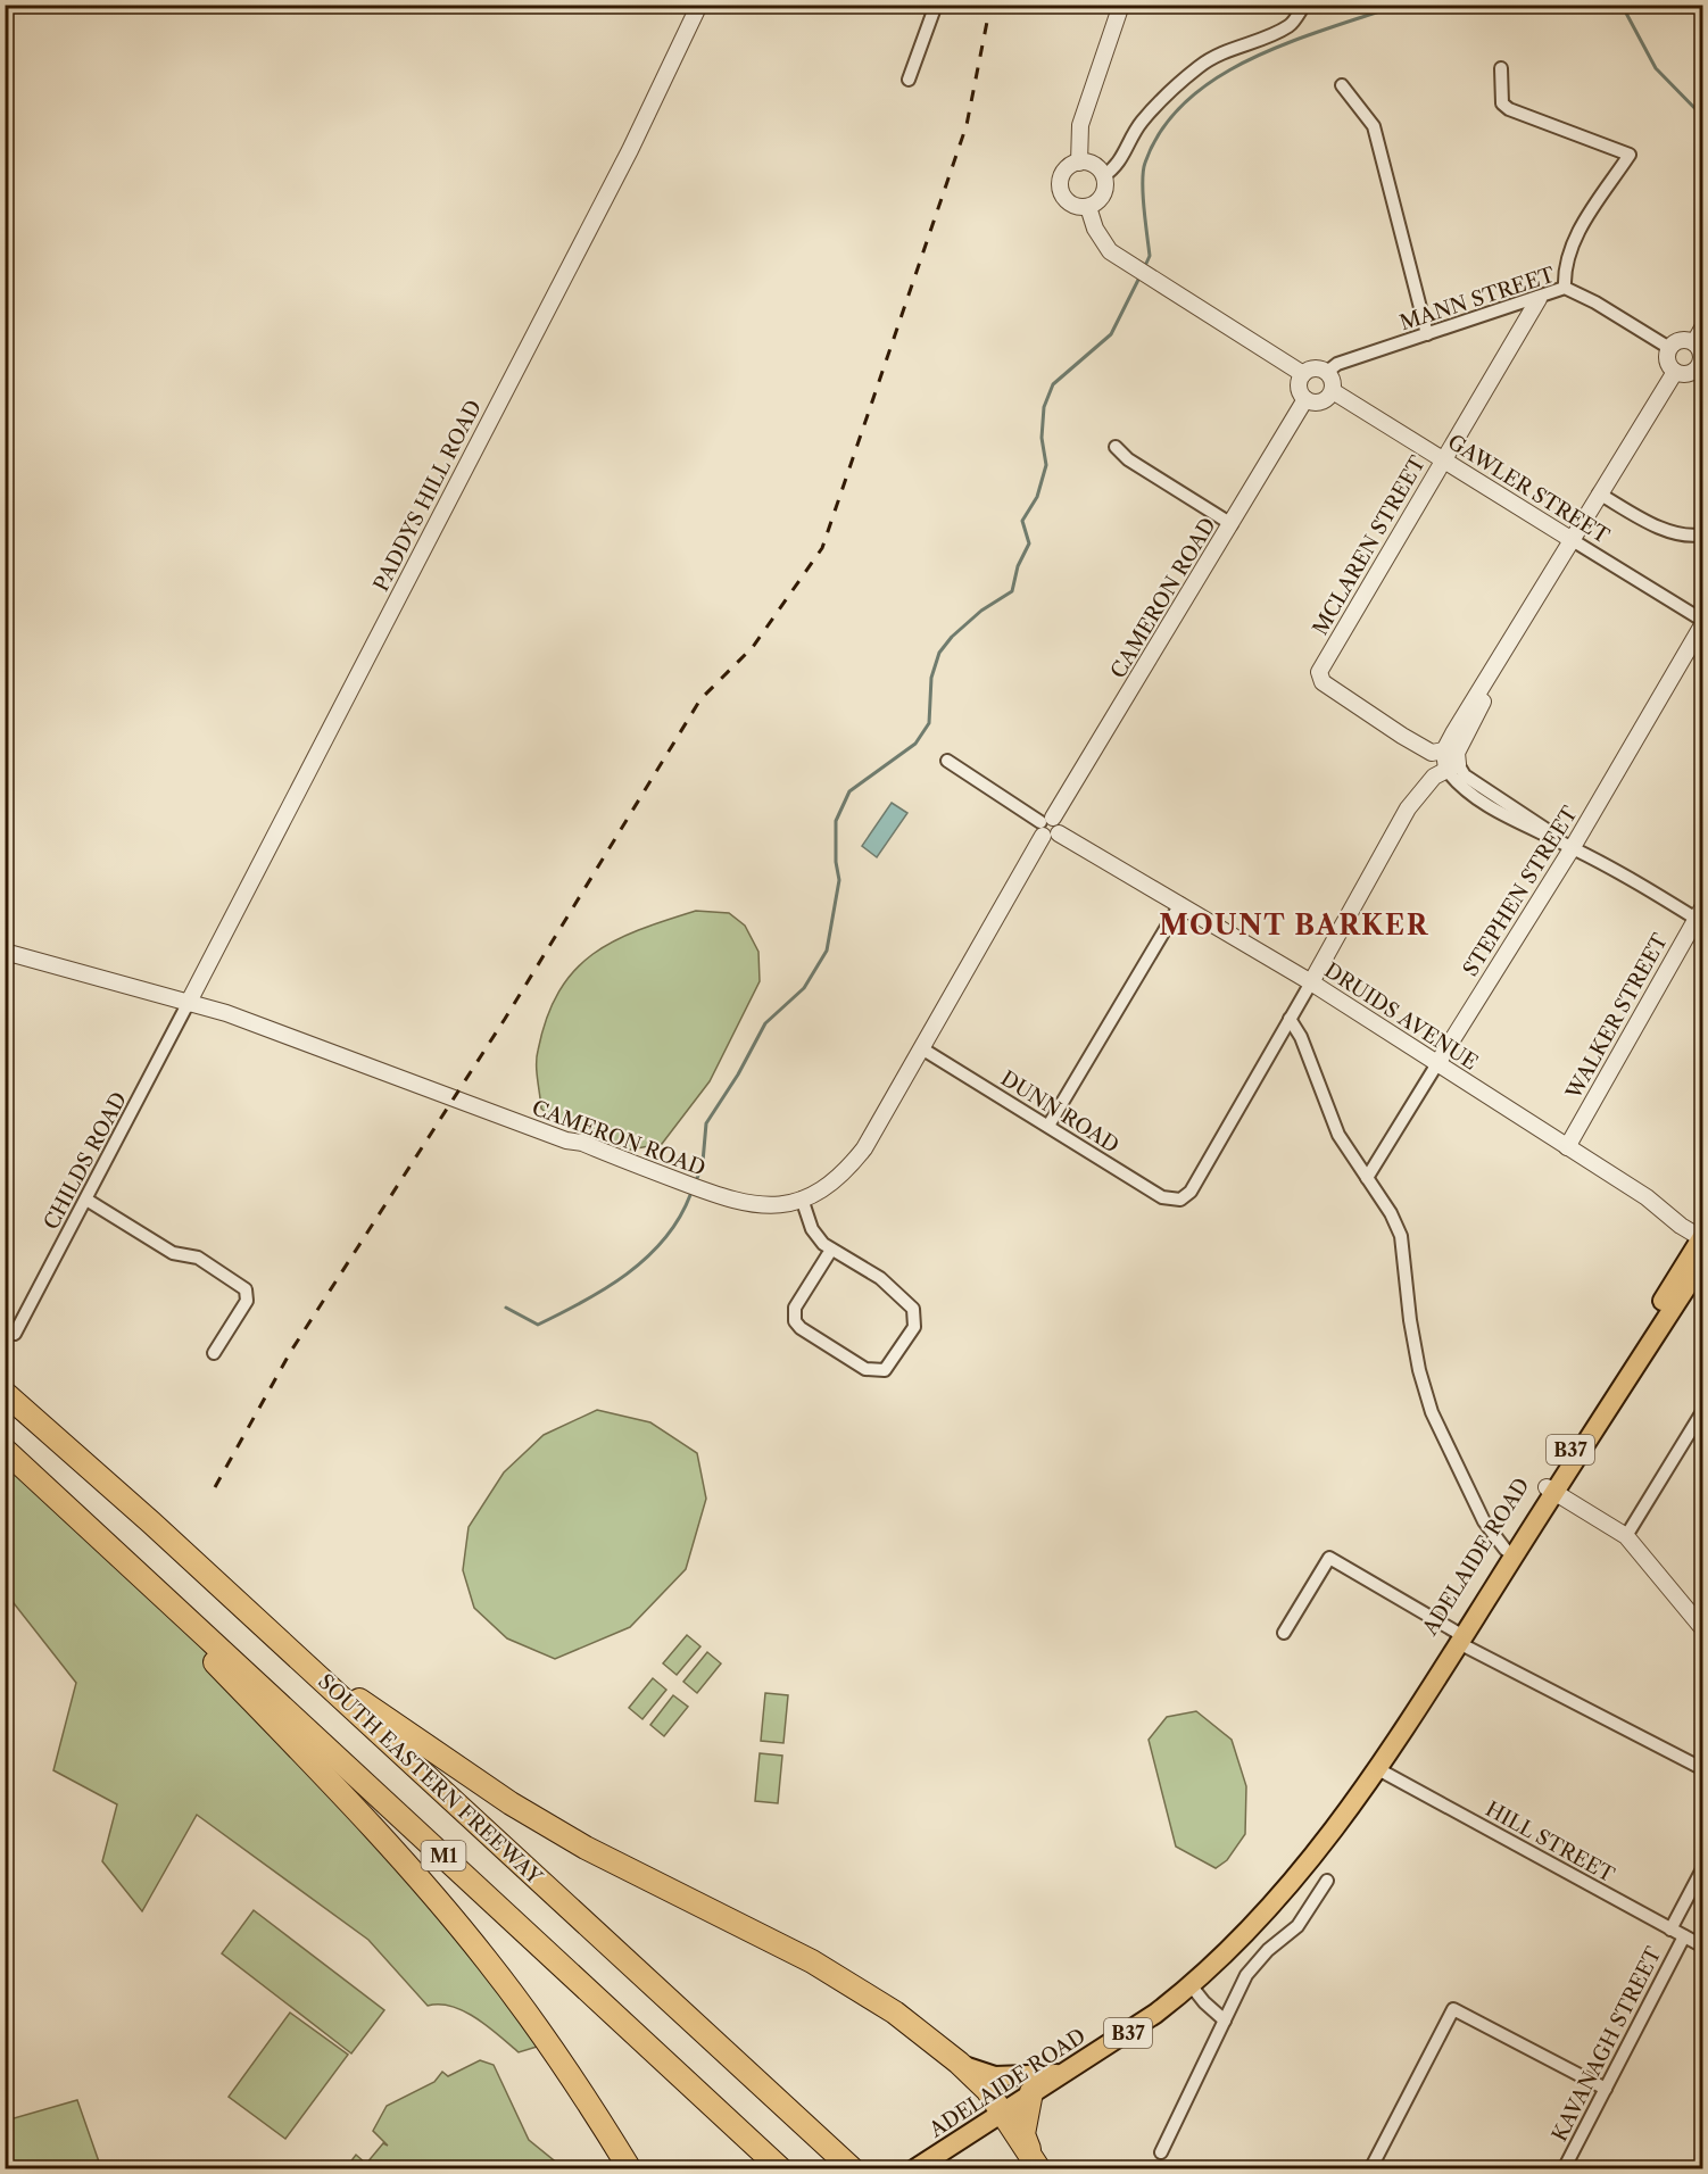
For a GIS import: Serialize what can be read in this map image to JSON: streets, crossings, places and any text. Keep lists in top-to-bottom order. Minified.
{"streets":{"highway":["SOUTH EASTERN FREEWAY","M1"],"main road":["B37","ADELAIDE ROAD"],"street":["MANN STREET","GAWLER STREET","PADDYS HILL ROAD","MCLAREN STREET","CAMERON ROAD","STEPHEN STREET","DRUIDS AVENUE","WALKER STREET","DUNN ROAD","CHILDS ROAD","HILL STREET","KAVANAGH STREET"]},"crossings":[["MANN STREET","GAWLER STREET"],["MANN STREET","MCLAREN STREET"],["MANN STREET","CAMERON ROAD"],["GAWLER STREET","MCLAREN STREET"],["GAWLER STREET","CAMERON ROAD"],["GAWLER STREET","STEPHEN STREET"],["PADDYS HILL ROAD","CAMERON ROAD"],["PADDYS HILL ROAD","CHILDS ROAD"],["CAMERON ROAD","DRUIDS AVENUE"],["CAMERON ROAD","DUNN ROAD"],["CAMERON ROAD","CHILDS ROAD"],["STEPHEN STREET","DRUIDS AVENUE"],["DRUIDS AVENUE","WALKER STREET"],["DRUIDS AVENUE","ADELAIDE ROAD"],["ADELAIDE ROAD","HILL STREET"],["HILL STREET","KAVANAGH STREET"]],"districts":["MOUNT BARKER"]}
